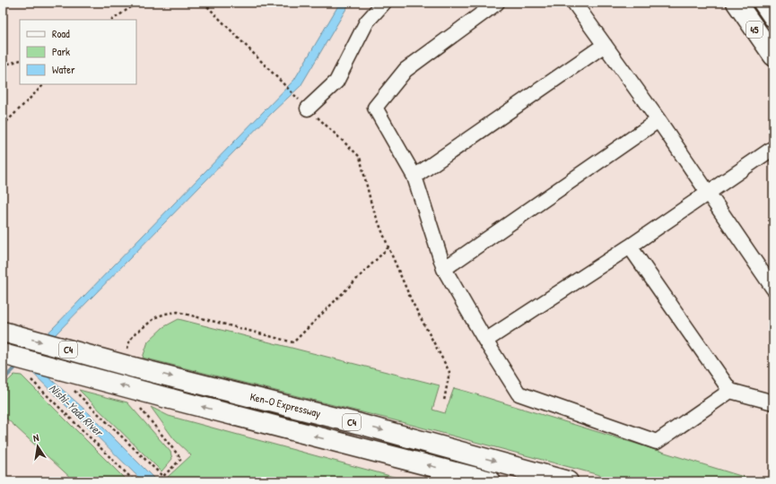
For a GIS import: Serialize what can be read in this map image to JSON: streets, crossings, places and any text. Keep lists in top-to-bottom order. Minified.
{"streets":{"main road":["45","C4","Ken-O Expressway"]},"water":["Nishi-Yada River"],"legend":["Road","Park","Water"],"north":"top"}
